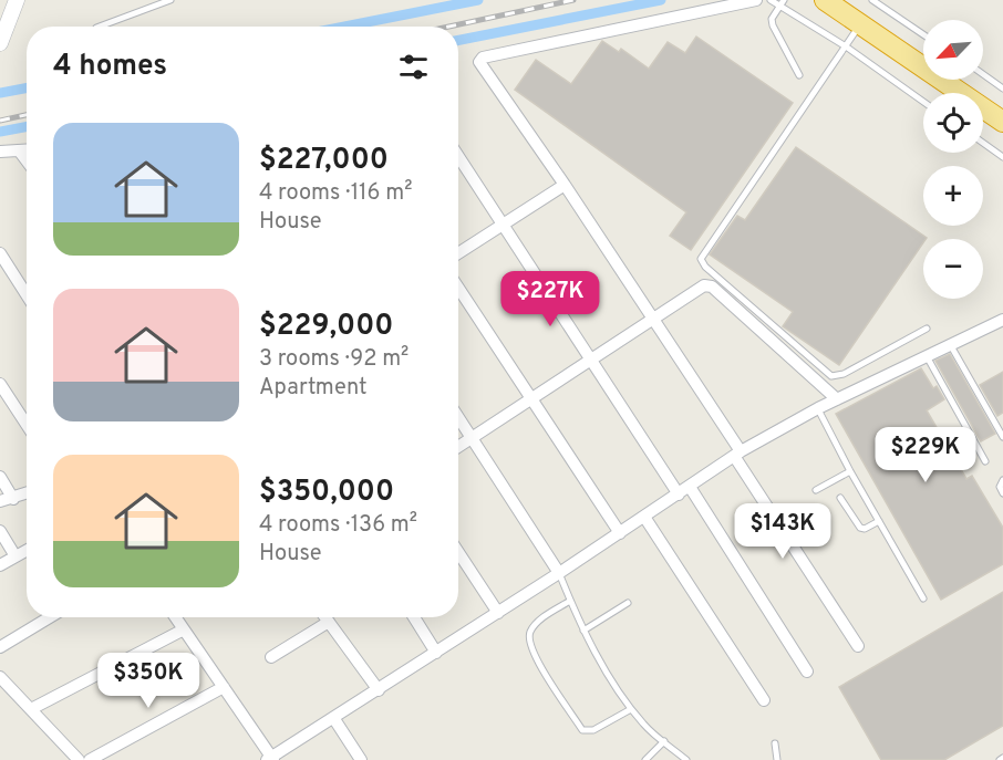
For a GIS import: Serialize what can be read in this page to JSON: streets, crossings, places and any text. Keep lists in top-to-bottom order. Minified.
{"north":"bottom left","page":{"map_buttons":["+","−"],"heading":"4 homes","list":[{"name":"$227,000","note":"4 rooms · 116 m² · House"},{"name":"$229,000","note":"3 rooms · 92 m² · Apartment"},{"name":"$350,000","note":"4 rooms · 136 m² · House"}],"price":["$227K","$229K","$143K","$350K"]}}
